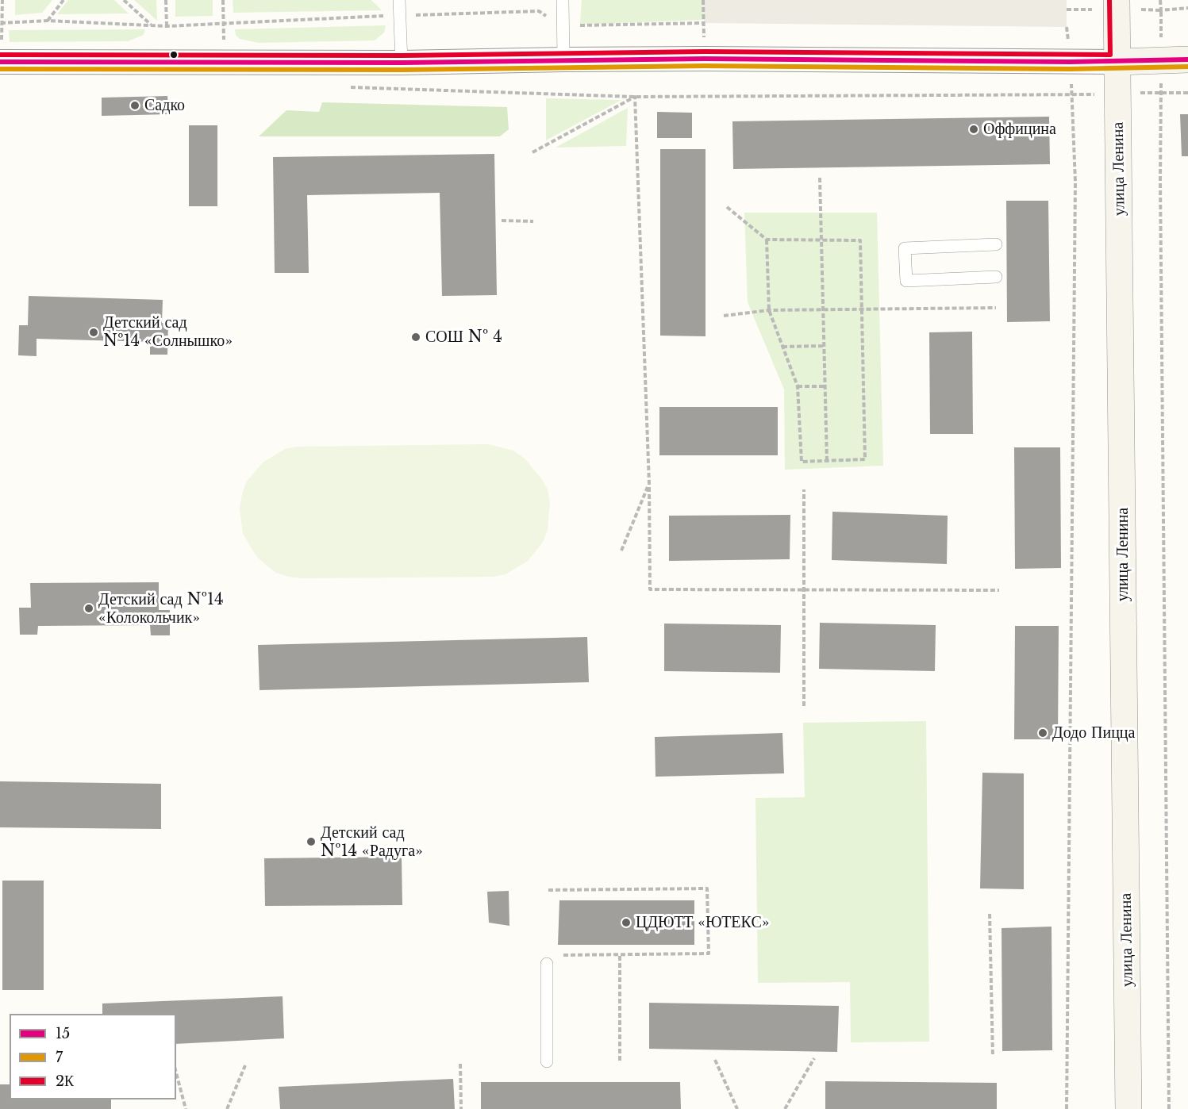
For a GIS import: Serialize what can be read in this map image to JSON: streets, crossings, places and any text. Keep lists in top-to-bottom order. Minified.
{"streets":{"street":["улица Ленина"]},"places":["Садко","Оффицина","Детский сад №14 «Солнышко»","СОШ № 4","Детский сад №14 «Колокольчик»","Додо Пицца","Детский сад №14 «Радуга»","ЦДЮТТ «ЮТЕКС»"],"lines":["transit line 2К","transit line 15","transit line 7"],"legend":["15","7","2К"]}
